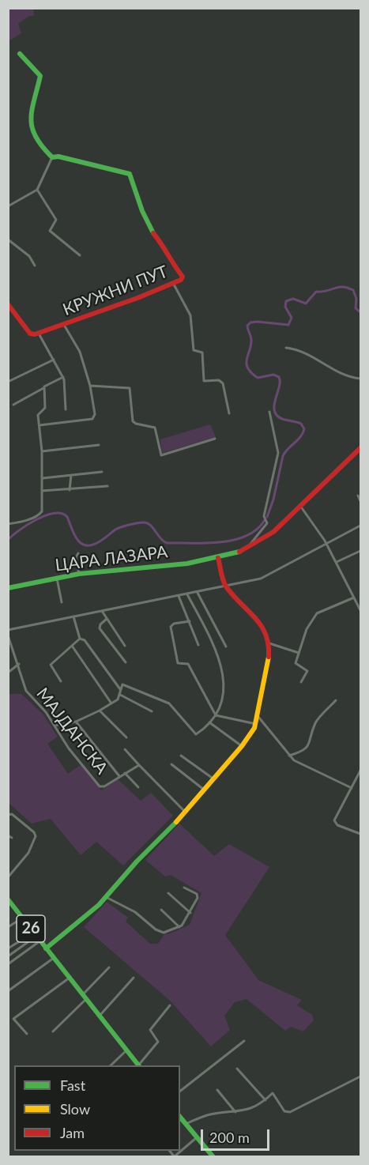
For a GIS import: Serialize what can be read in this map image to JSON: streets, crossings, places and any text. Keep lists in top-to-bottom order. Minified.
{"streets":{"street":["КРУЖНИ ПУТ","ЦАРА ЛАЗАРА","МАЈДАНСКА","26"]},"legend":["Fast","Slow","Jam"],"scale_bar":"200 m"}
